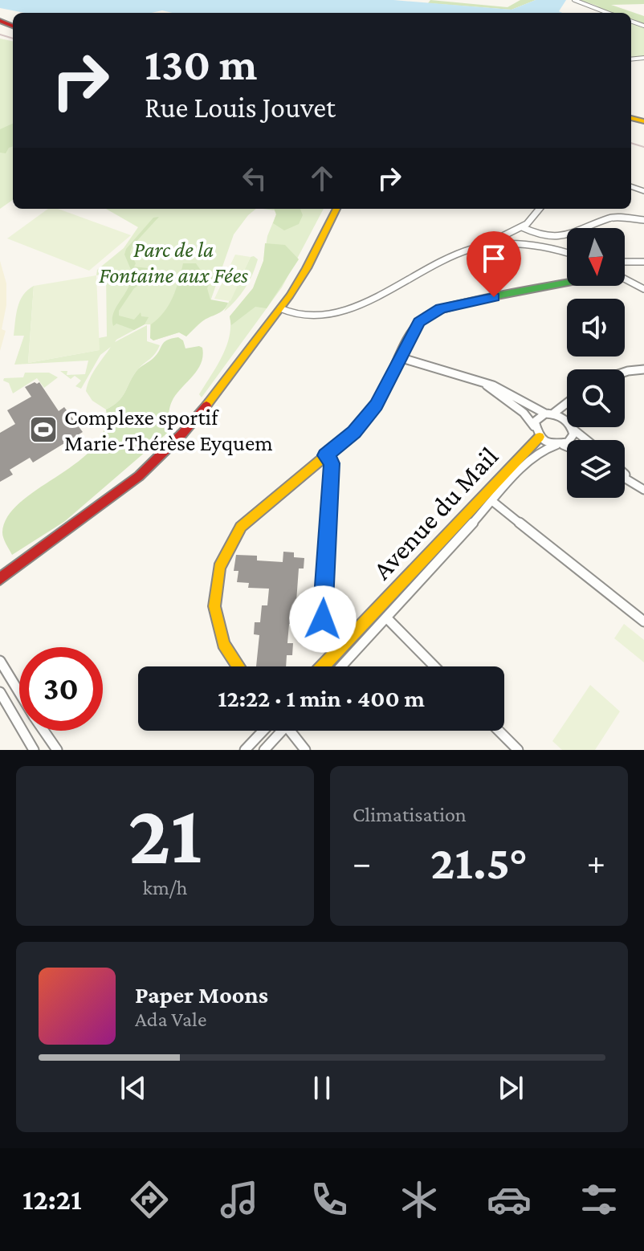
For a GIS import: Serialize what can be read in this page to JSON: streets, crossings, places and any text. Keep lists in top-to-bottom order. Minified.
{"streets":{"street":["Avenue du Mail"]},"parks":["Parc de la Fontaine aux Fées"],"places":{"sports":["Complexe sportif Marie-Thérèse Eyquem"]},"north":"bottom","page":{"turn":["130 m","Rue Louis Jouvet"],"limit":"30","trip":"12:22 · 1 min · 400 m","tile":[["21","km/h"],"Climatisation"],"heat":["−","21.5°","+"],"song":["Paper Moons","Ada Vale"],"tabs":"12:21"}}
